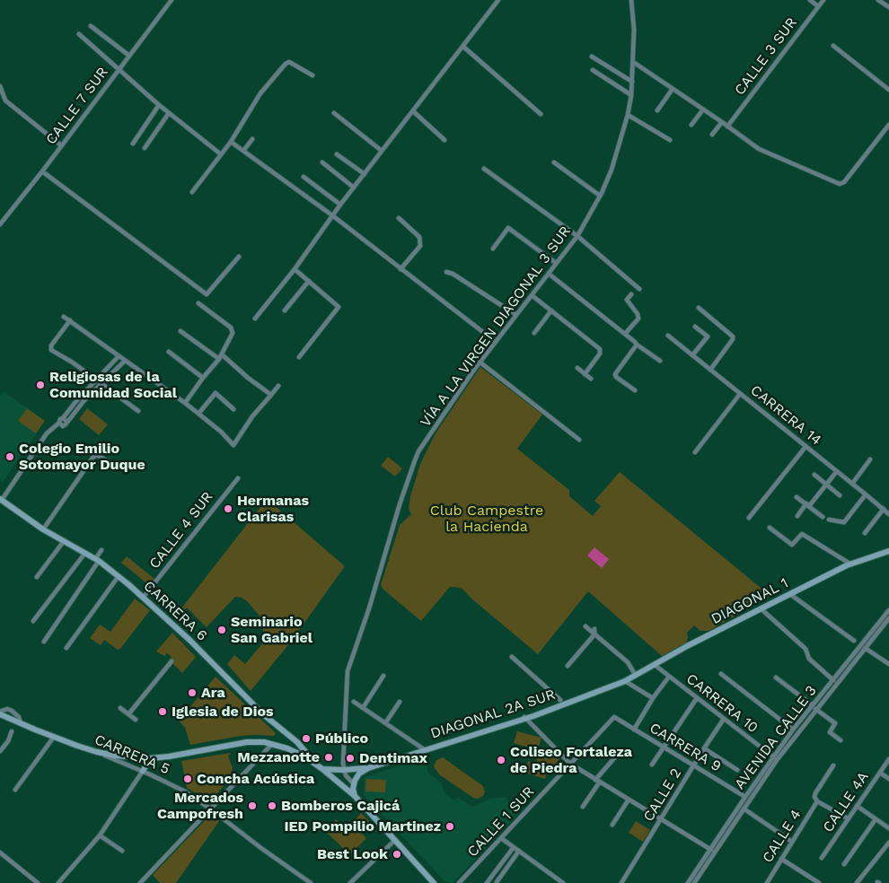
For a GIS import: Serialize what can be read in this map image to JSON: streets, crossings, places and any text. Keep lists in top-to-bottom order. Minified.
{"streets":{"main road":["DIAGONAL 1","CARRERA 6","DIAGONAL 2A SUR","CARRERA 5"],"street":["CALLE 3 SUR","CALLE 7 SUR","VÍA A LA VIRGEN DIAGONAL 3 SUR","CARRERA 14","CALLE 4 SUR","CARRERA 10","AVENIDA CALLE 3","CARRERA 9","CALLE 2","CALLE 4A","CALLE 1 SUR","CALLE 4"]},"crossings":[["VÍA A LA VIRGEN DIAGONAL 3 SUR","DIAGONAL 2A SUR"],["CALLE 4 SUR","CARRERA 6"],["DIAGONAL 1","CARRERA 10"],["DIAGONAL 1","DIAGONAL 2A SUR"],["CARRERA 6","DIAGONAL 2A SUR"],["CARRERA 6","CARRERA 5"],["CARRERA 10","AVENIDA CALLE 3"],["CARRERA 10","CALLE 2"],["AVENIDA CALLE 3","CARRERA 9"],["CARRERA 9","CALLE 2"],["CARRERA 9","CALLE 1 SUR"]],"parks":["Club Campestre la Hacienda"],"places":["Religiosas de la Comunidad Social","Colegio Emilio Sotomayor Duque","Hermanas Clarisas","Seminario San Gabriel","Ara","Iglesia de Dios","Público","Mezzanotte","Dentimax","Coliseo Fortaleza de Piedra","Concha Acústica","Mercados Campofresh","Bomberos Cajicá","IED Pompilio Martinez","Best Look"]}
